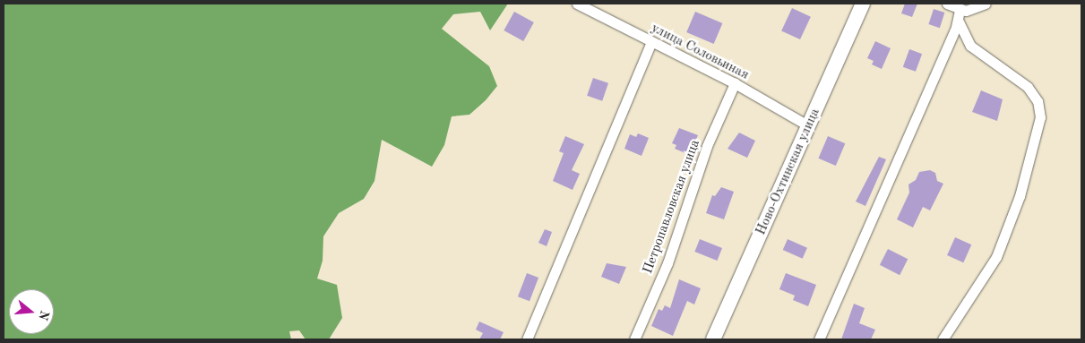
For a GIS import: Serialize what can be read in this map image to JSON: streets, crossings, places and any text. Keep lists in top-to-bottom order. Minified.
{"streets":{"street":["улица Соловьиная","Ново-Охтинская улица","Петропавловская улица"]},"crossings":[["улица Соловьиная","Ново-Охтинская улица"],["улица Соловьиная","Петропавловская улица"]],"north":"right"}
